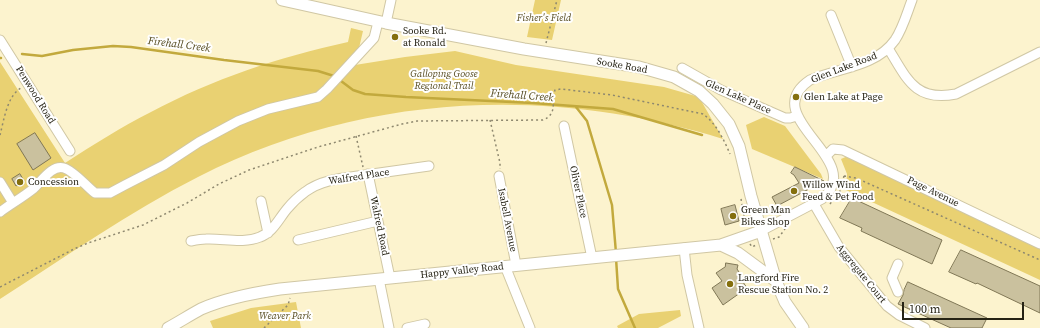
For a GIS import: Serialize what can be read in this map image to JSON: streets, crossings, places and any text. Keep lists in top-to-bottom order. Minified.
{"streets":{"main road":["Sooke Road","Happy Valley Road"],"street":["Glen Lake Road","Penwood Road","Glen Lake Place","Walfred Place","Oliver Place","Page Avenue","Isabell Avenue","Walfred Road","Aggregate Court"]},"crossings":[["Sooke Road","Happy Valley Road"],["Glen Lake Road","Glen Lake Place"],["Walfred Place","Walfred Road"],["Oliver Place","Happy Valley Road"],["Isabell Avenue","Happy Valley Road"],["Walfred Road","Happy Valley Road"]],"water":["Firehall Creek"],"parks":["Fisher's Field","Galloping Goose Regional Trail","Weaver Park"],"places":["Sooke Rd. at Ronald","Glen Lake at Page","Concession","Willow Wind Feed & Pet Food","Green Man Bikes Shop","Langford Fire Rescue Station No. 2"],"scale_bar":"100 m"}
